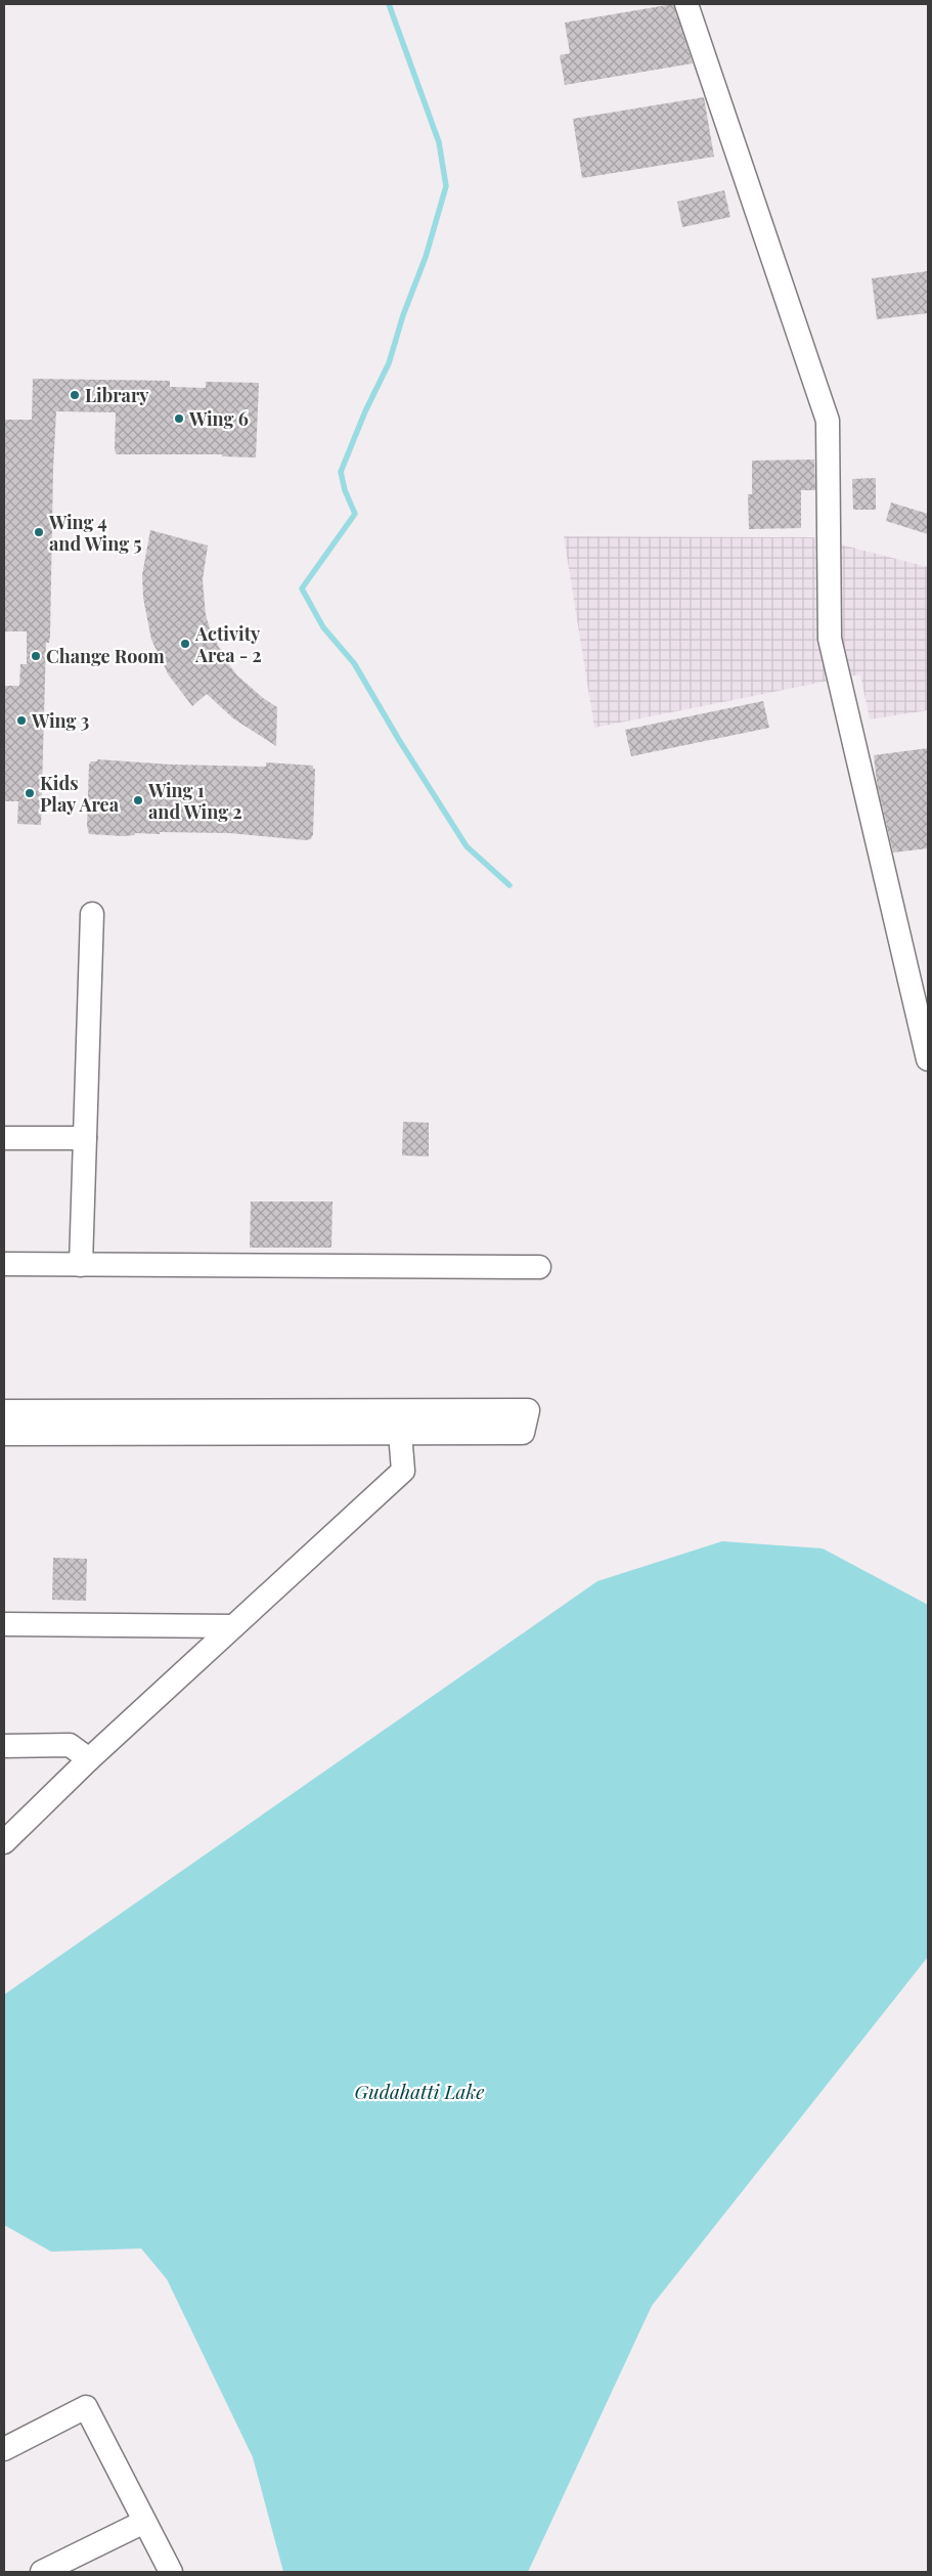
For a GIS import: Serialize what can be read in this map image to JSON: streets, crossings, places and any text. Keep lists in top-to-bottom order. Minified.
{"water":["Gudahatti Lake"],"places":["Library","Wing 6","Wing 4 and Wing 5","Activity Area - 2","Change Room","Wing 3","Kids Play Area","Wing 1 and Wing 2"]}
